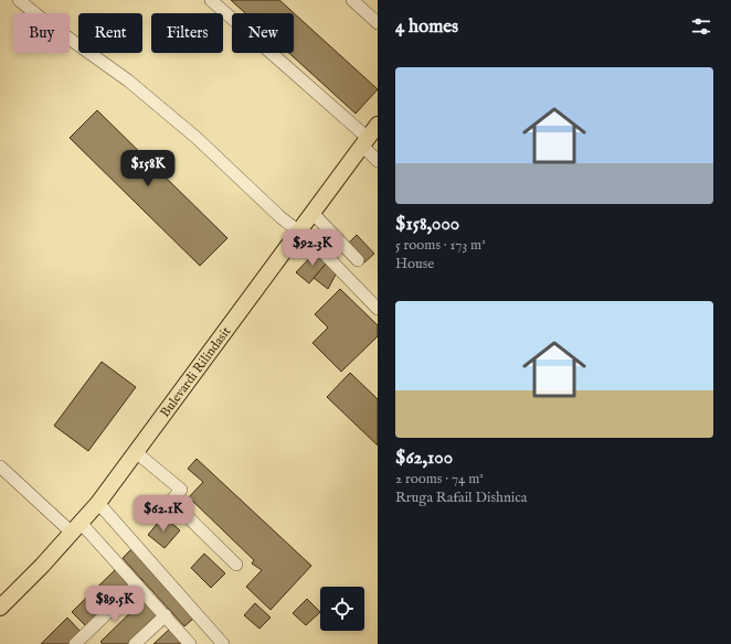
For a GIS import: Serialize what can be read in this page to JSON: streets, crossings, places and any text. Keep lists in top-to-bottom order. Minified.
{"streets":{"main road":["Bulevardi Rilindasit"]},"page":{"heading":"4 homes","chip":["Buy","Rent","Filters","New"],"list":[{"name":"$158,000","note":"5 rooms · 173 m² · House"},{"name":"$62,100","note":"2 rooms · 74 m² · Rruga Rafail Dishnica"}],"price":["$158K","$92.3K","$62.1K","$89.5K"]}}
